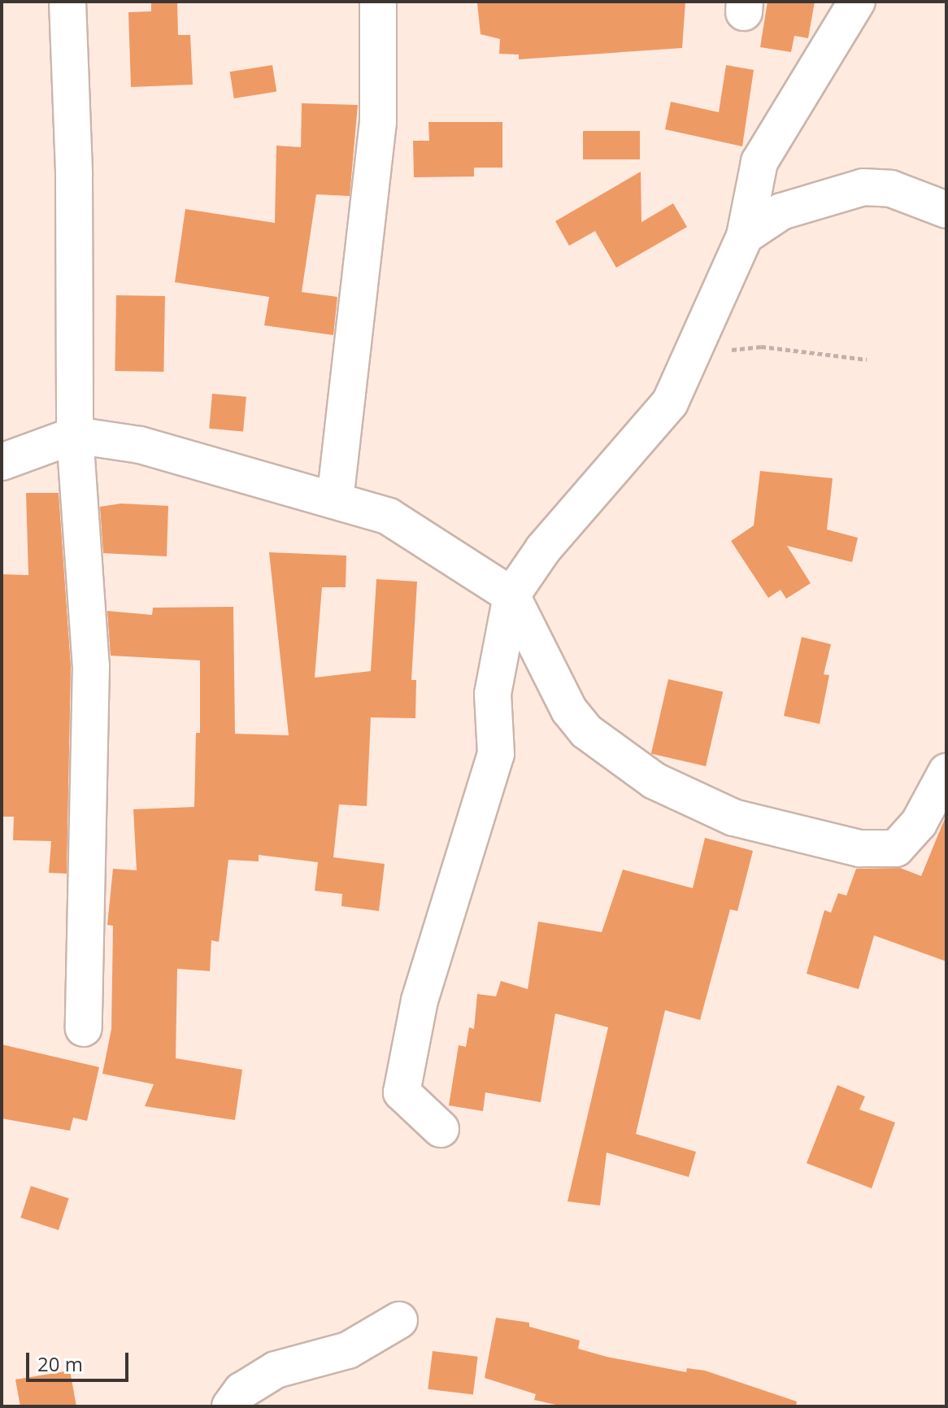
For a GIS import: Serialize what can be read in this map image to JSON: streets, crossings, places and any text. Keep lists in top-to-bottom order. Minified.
{"scale_bar":"20 m"}
